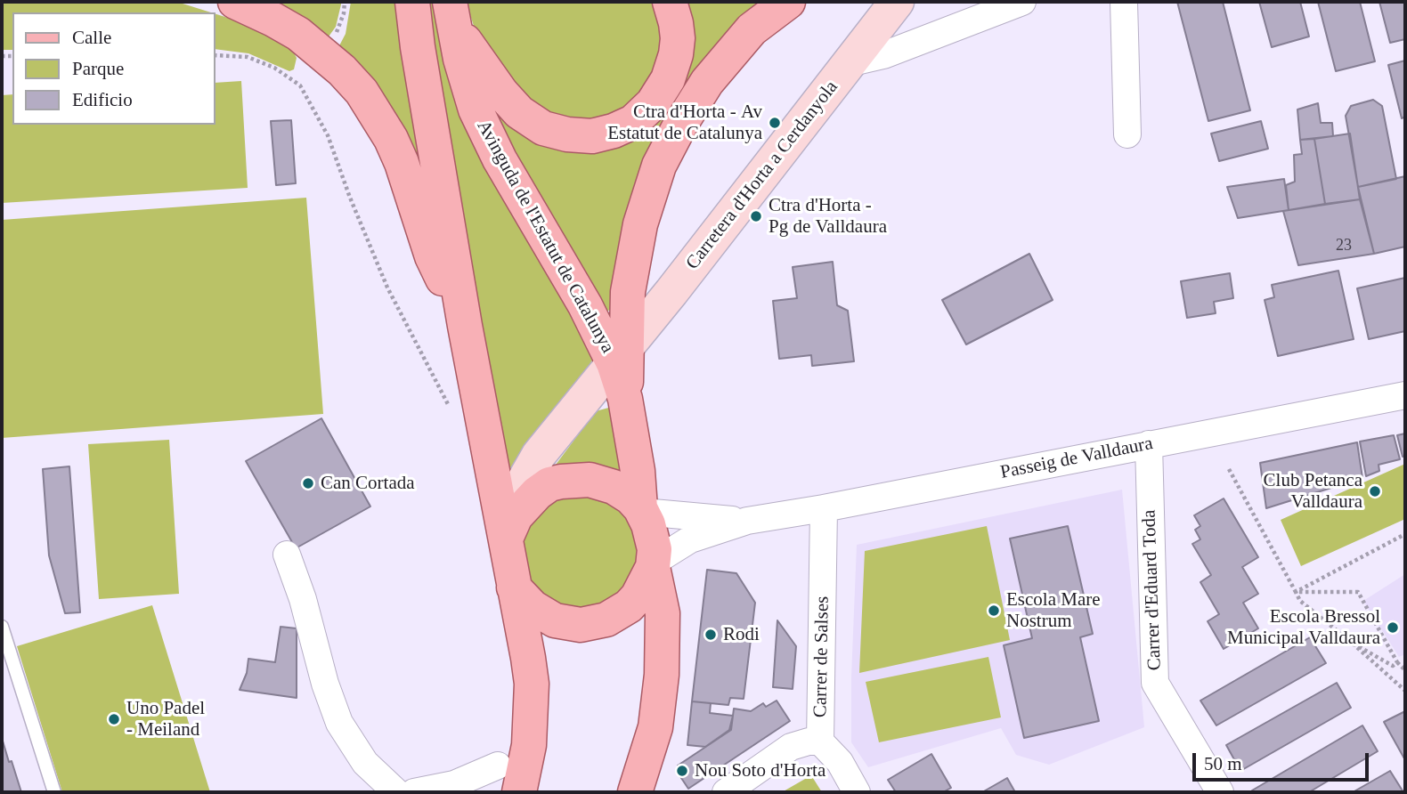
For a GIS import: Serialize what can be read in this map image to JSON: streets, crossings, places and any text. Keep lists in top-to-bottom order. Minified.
{"streets":{"main road":["Avinguda de l'Estatut de Catalunya"],"street":["Carretera d'Horta a Cerdanyola","Passeig de Valldaura","Carrer d'Eduard Toda","Carrer de Salses"]},"crossings":[["Carretera d'Horta a Cerdanyola","Avinguda de l'Estatut de Catalunya"],["Avinguda de l'Estatut de Catalunya","Passeig de Valldaura"],["Passeig de Valldaura","Carrer d'Eduard Toda"],["Passeig de Valldaura","Carrer de Salses"]],"places":["Ctra d'Horta - Av Estatut de Catalunya","Ctra d'Horta - Pg de Valldaura","Can Cortada","Club Petanca Valldaura","Escola Mare Nostrum","Escola Bressol Municipal Valldaura","Rodi","Uno Padel - Meiland","Nou Soto d'Horta"],"house_numbers":["23"],"legend":["Calle","Parque","Edificio"],"scale_bar":"50 m"}
